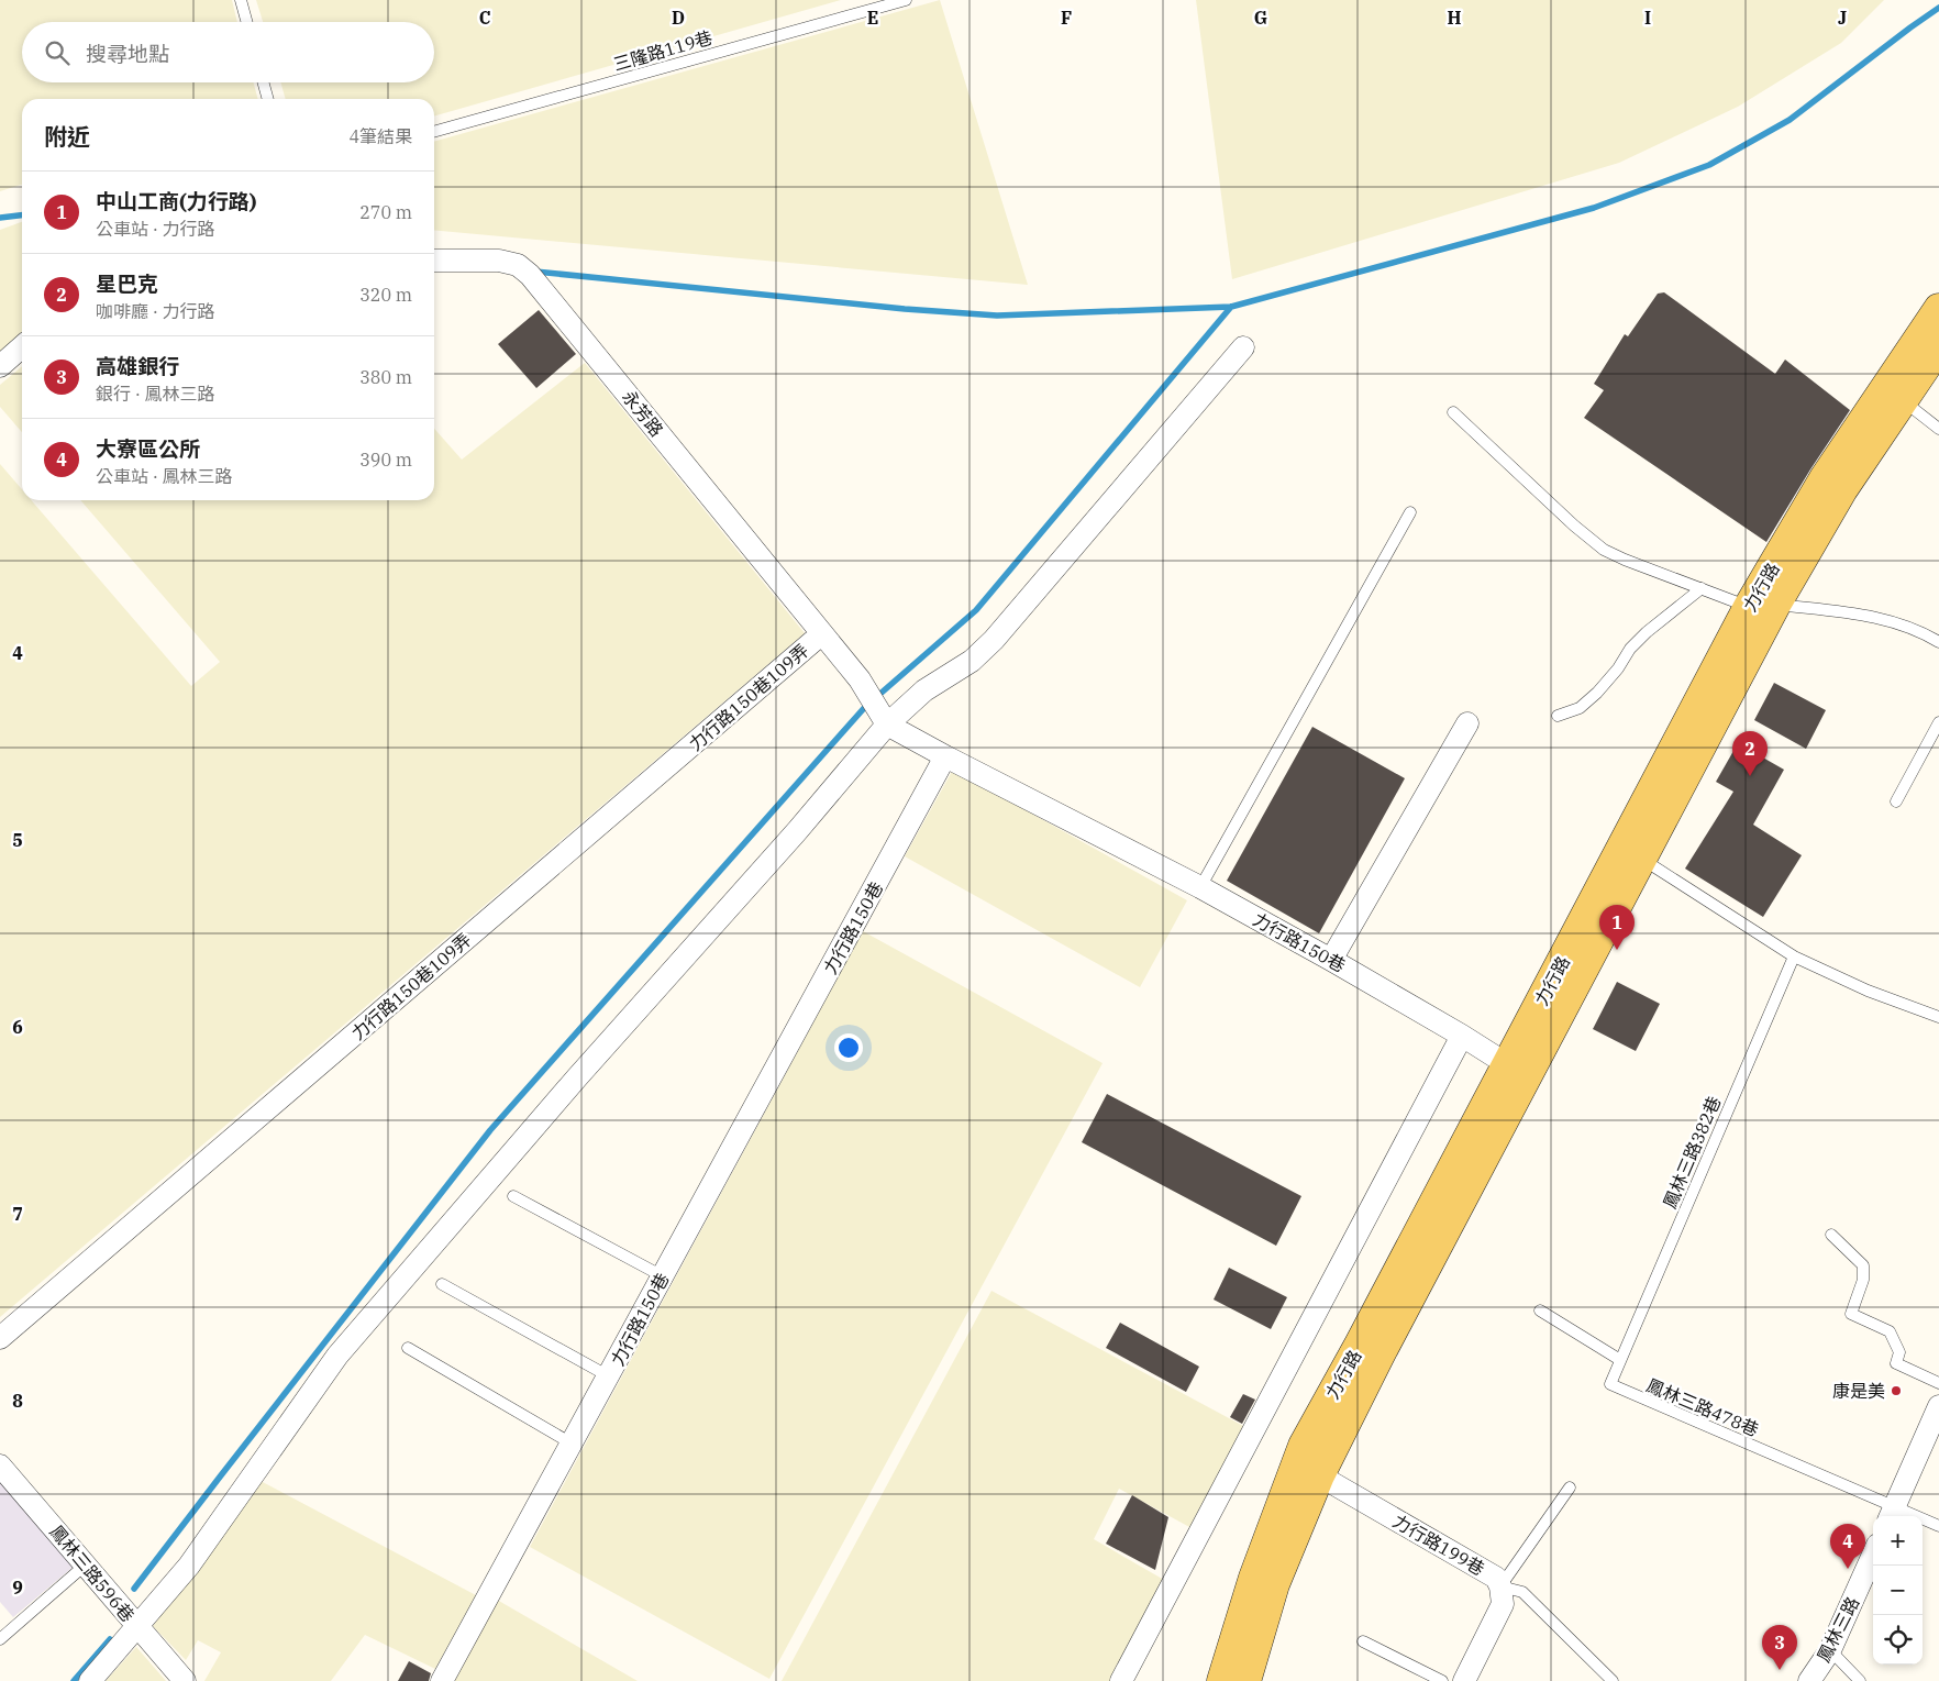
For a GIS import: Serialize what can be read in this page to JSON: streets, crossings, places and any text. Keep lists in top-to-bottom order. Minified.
{"streets":{"main road":["力行路"],"street":["永芳路","力行路150巷109弄","力行路150巷","力行路199巷","鳳林三路596巷","鳳林三路"],"lane":["三隆路119巷","鳳林三路382巷","鳳林三路478巷"]},"crossings":[["永芳路","力行路150巷109弄"],["力行路","力行路150巷"],["力行路","力行路199巷"],["鳳林三路382巷","鳳林三路478巷"]],"places":["康是美"],"page":{"search":"搜尋地點","heading":["附近","4筆結果"],"list":[{"mark":"1","name":"中山工商(力行路)","note":"公車站 · 力行路","value":"270 m"},{"mark":"2","name":"星巴克","note":"咖啡廳 · 力行路","value":"320 m"},{"mark":"3","name":"高雄銀行","note":"銀行 · 鳳林三路","value":"380 m"},{"mark":"4","name":"大寮區公所","note":"公車站 · 鳳林三路","value":"390 m"}],"pins":["2","1","4","3"],"map_buttons":["+","−"]},"grid":{"columns":["C","D","E","F","G","H","I","J"],"rows":["4","5","6","7","8","9"]}}
